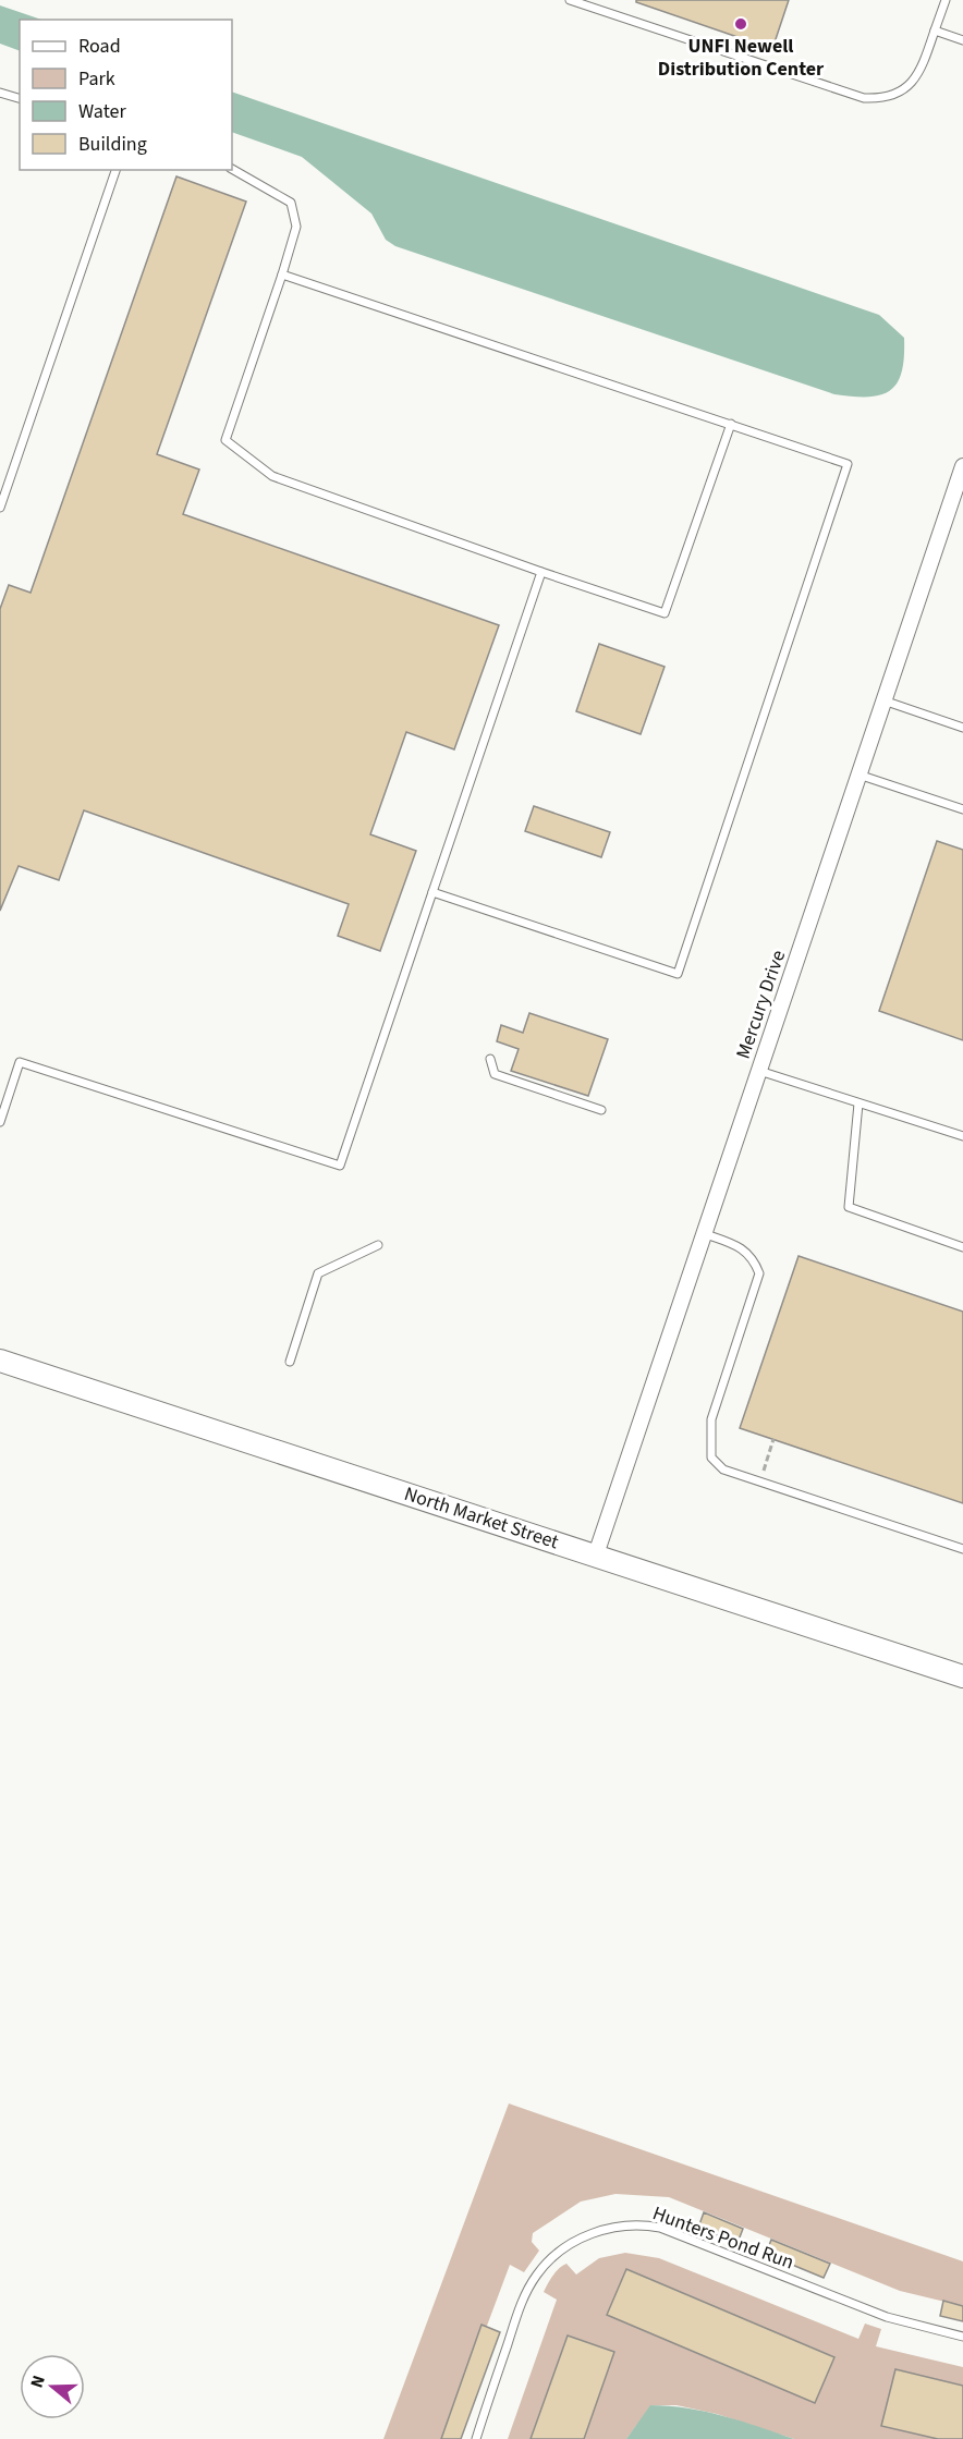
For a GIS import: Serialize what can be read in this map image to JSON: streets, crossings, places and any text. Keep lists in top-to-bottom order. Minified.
{"streets":{"main road":["North Market Street"],"street":["Mercury Drive"],"lane":["Hunters Pond Run"]},"crossings":[["Mercury Drive","North Market Street"]],"places":["UNFI Newell Distribution Center"],"legend":["Road","Park","Water","Building"],"north":"left"}
